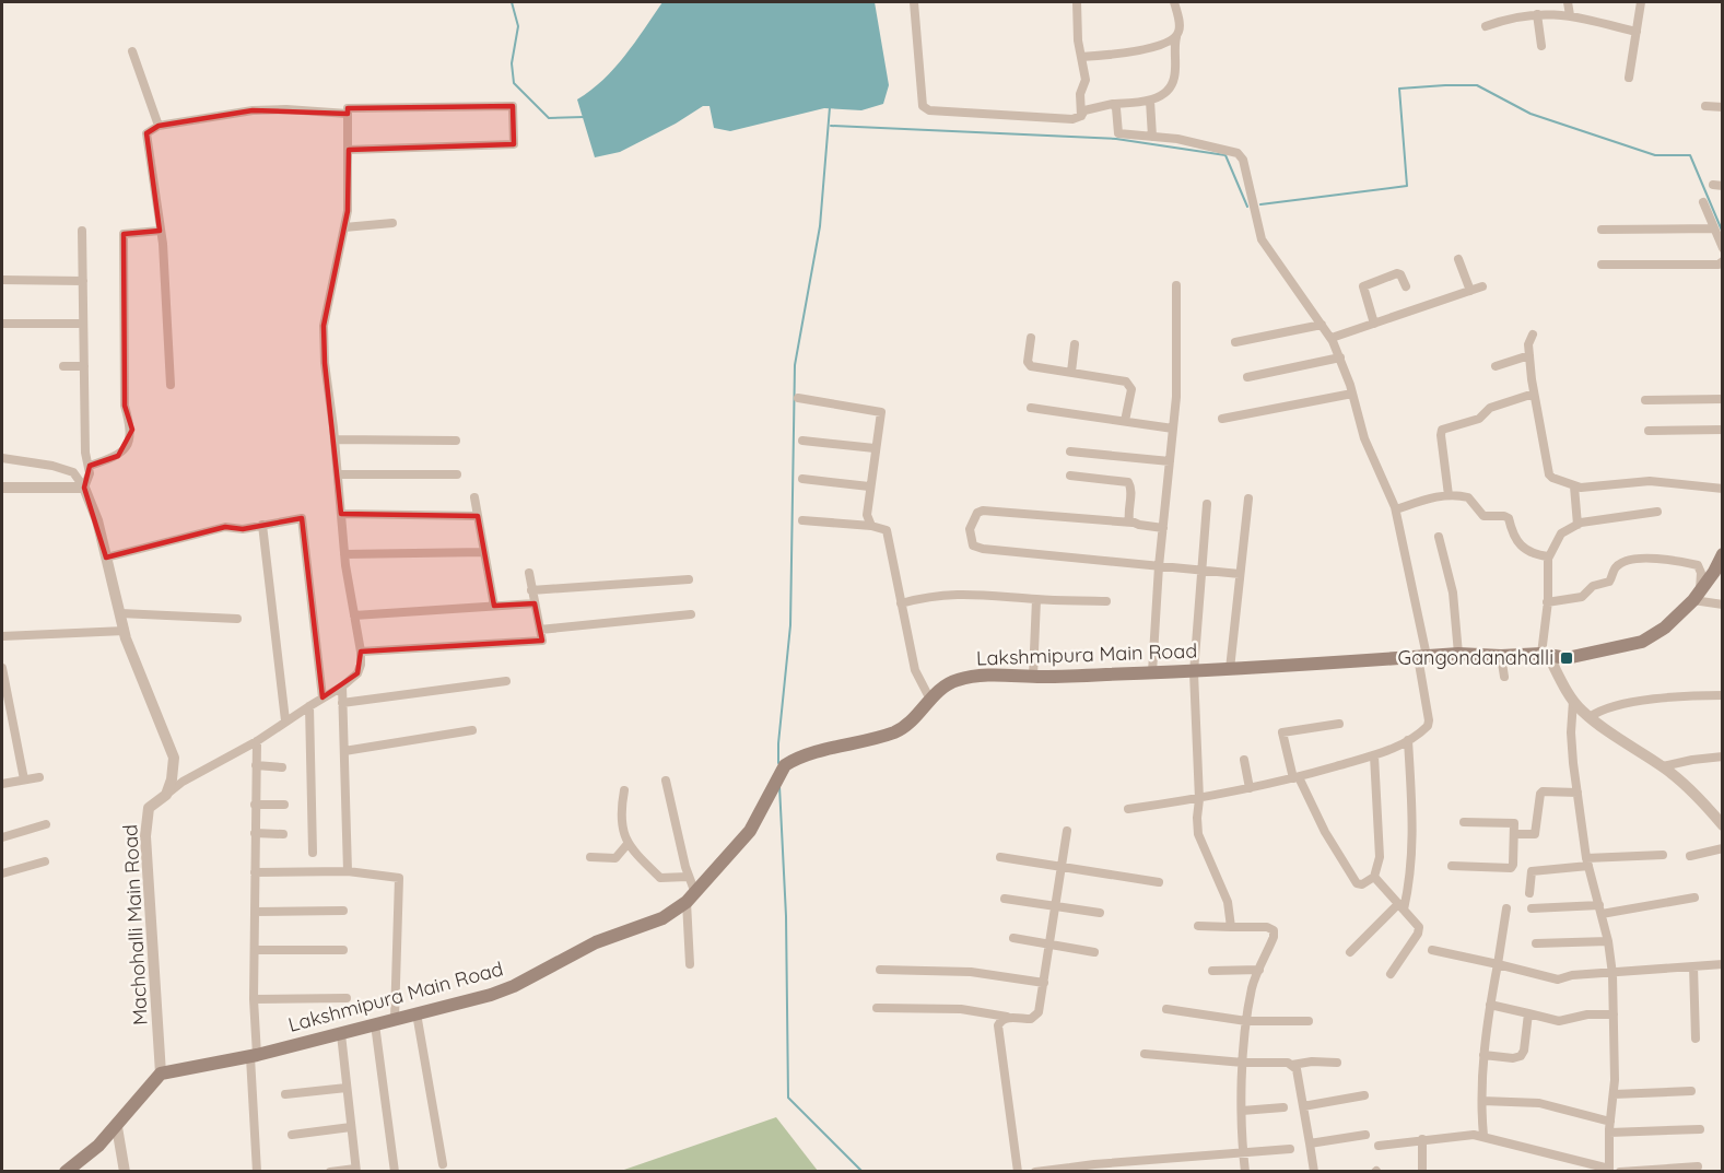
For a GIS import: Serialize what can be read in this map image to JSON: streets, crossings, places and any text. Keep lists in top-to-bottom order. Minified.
{"streets":{"main road":["Lakshmipura Main Road"],"street":["Machohalli Main Road"]},"crossings":[["Lakshmipura Main Road","Machohalli Main Road"]],"places":{"transit":["Gangondanahalli"]}}
